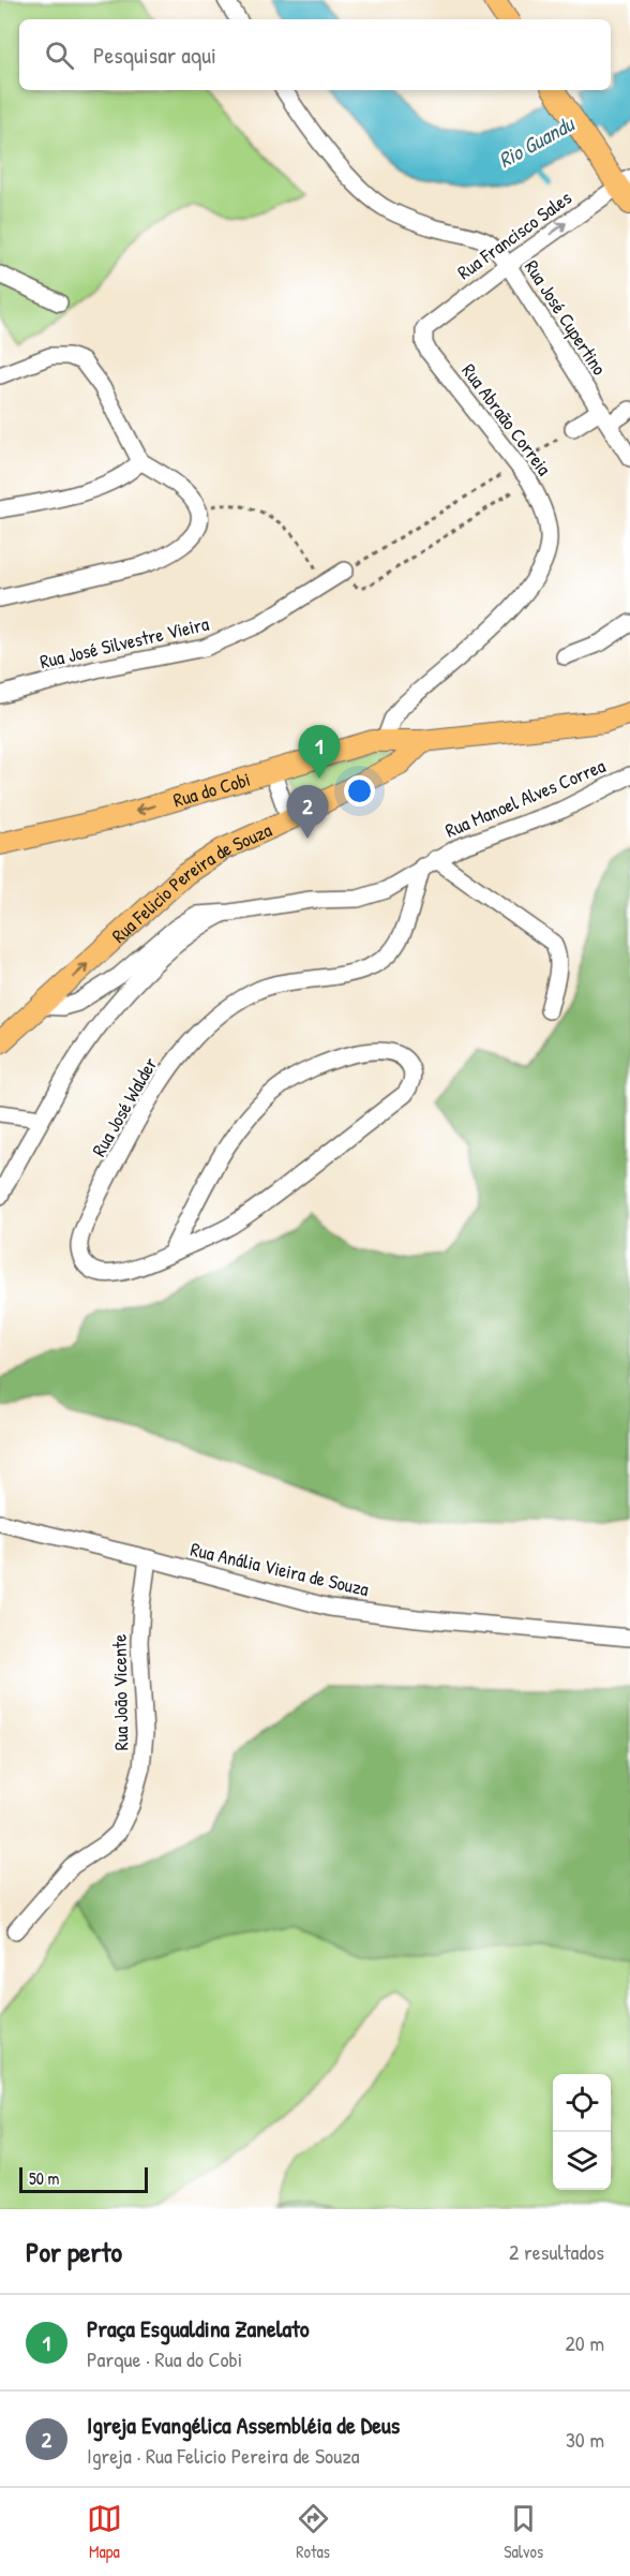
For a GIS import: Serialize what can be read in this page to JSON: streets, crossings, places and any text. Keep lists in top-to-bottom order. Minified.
{"streets":{"main road":["Rua do Cobi","Rua Felicio Pereira de Souza"],"street":["Rua Francisco Sales","Rua José Cupertino","Rua Abraão Correia","Rua José Silvestre Vieira","Rua Manoel Alves Correa","Rua José Walder","Rua Anália Vieira de Souza","Rua João Vicente"]},"crossings":[["Rua Francisco Sales","Rua José Cupertino"],["Rua Francisco Sales","Rua Abraão Correia"],["Rua Abraão Correia","Rua do Cobi"],["Rua do Cobi","Rua Felicio Pereira de Souza"],["Rua Manoel Alves Correa","Rua Felicio Pereira de Souza"],["Rua Manoel Alves Correa","Rua José Walder"],["Rua Anália Vieira de Souza","Rua João Vicente"]],"one_way":["Rua Francisco Sales","Rua do Cobi","Rua Felicio Pereira de Souza"],"water":["Rio Guandu"],"scale_bar":"50 m","page":{"search":"Pesquisar aqui","pins":["1","2"],"scale":"50 m","heading":["Por perto","2 resultados"],"list":[{"mark":"1","name":"Praça Esgualdina Zanelato","note":"Parque · Rua do Cobi","value":"20 m"},{"mark":"2","name":"Igreja Evangélica Assembléia de Deus","note":"Igreja · Rua Felicio Pereira de Souza","value":"30 m"}],"nav":["Mapa","Rotas","Salvos"]}}
